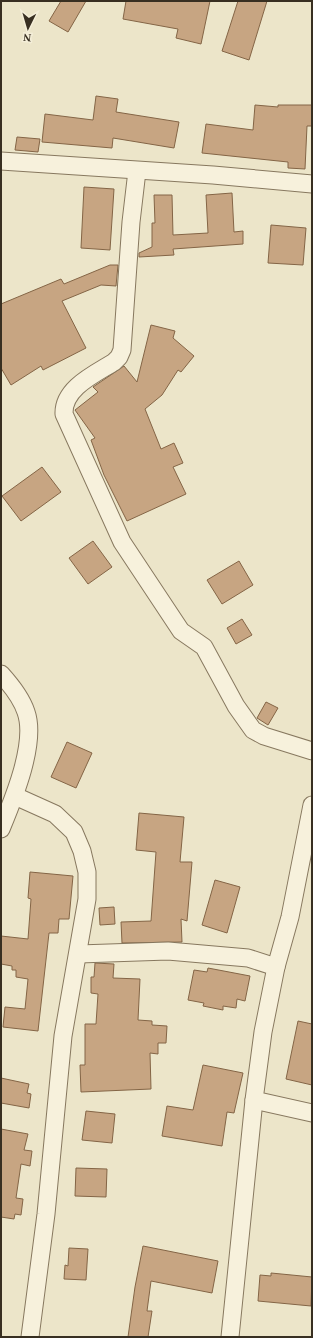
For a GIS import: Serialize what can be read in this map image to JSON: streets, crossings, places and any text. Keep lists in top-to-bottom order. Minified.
{"north":"bottom"}
